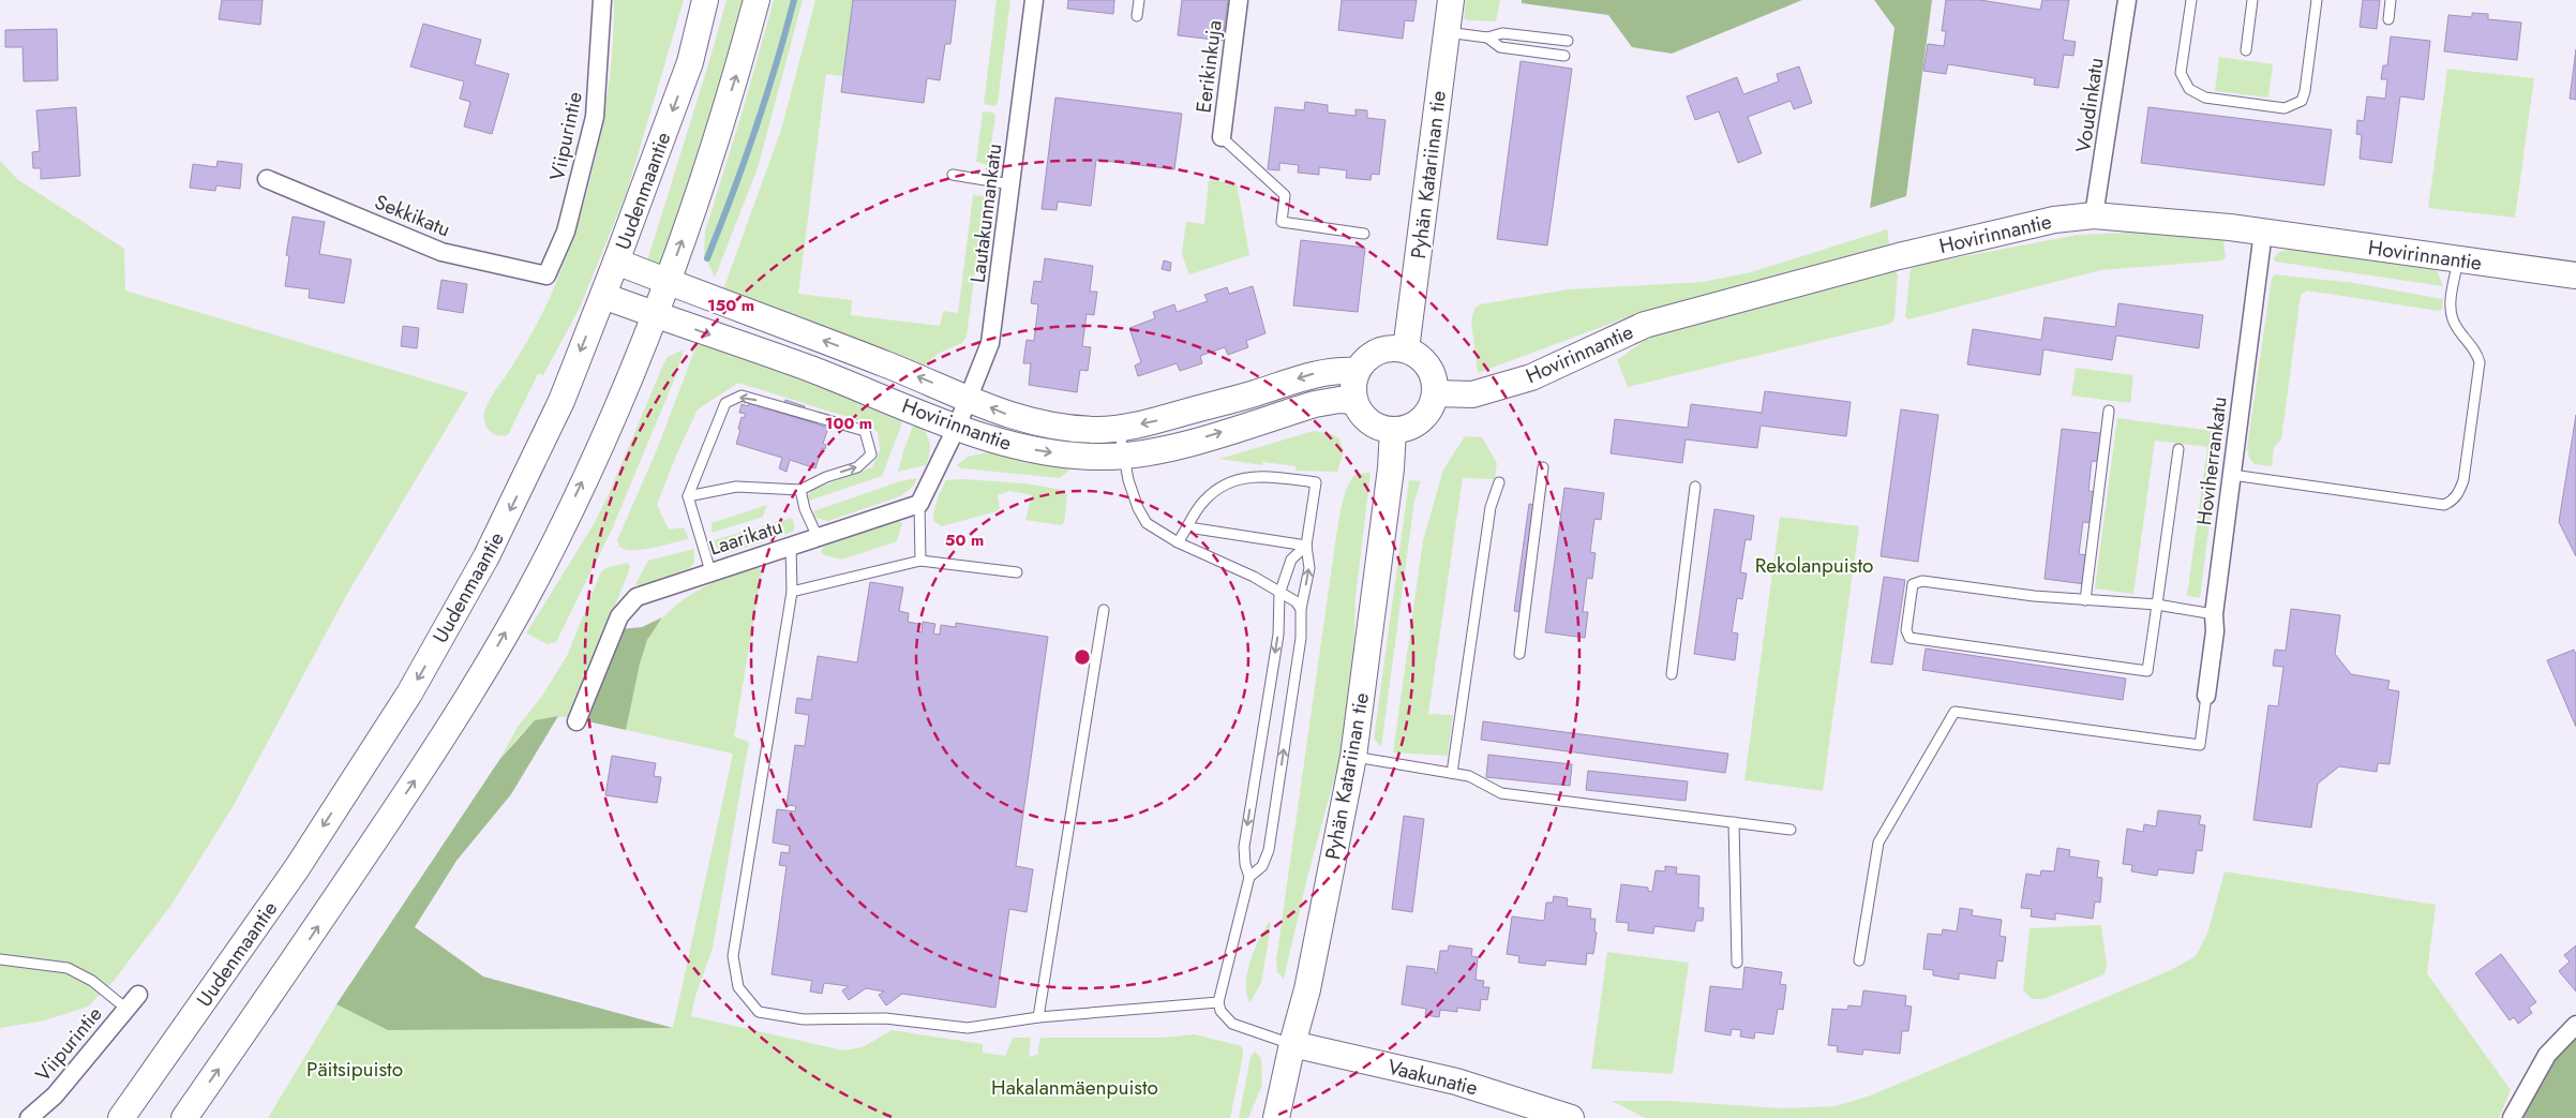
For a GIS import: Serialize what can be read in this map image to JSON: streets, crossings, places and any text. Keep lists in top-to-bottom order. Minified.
{"streets":{"street":["Eerikinkuja","Voudinkatu","Viipurintie","Pyhän Katariinan tie","Uudenmaantie","Lautakunnankatu","Sekkikatu","Hovirinnantie","Hoviherrankatu","Laarikatu","Vaakunatie"]},"crossings":[["Voudinkatu","Hovirinnantie"],["Viipurintie","Sekkikatu"],["Pyhän Katariinan tie","Hovirinnantie"],["Pyhän Katariinan tie","Vaakunatie"],["Uudenmaantie","Hovirinnantie"],["Lautakunnankatu","Hovirinnantie"],["Hovirinnantie","Hoviherrankatu"]],"parks":["Rekolanpuisto","Päitsipuisto","Hakalanmäenpuisto"],"rings":["150 m","100 m","50 m"]}
